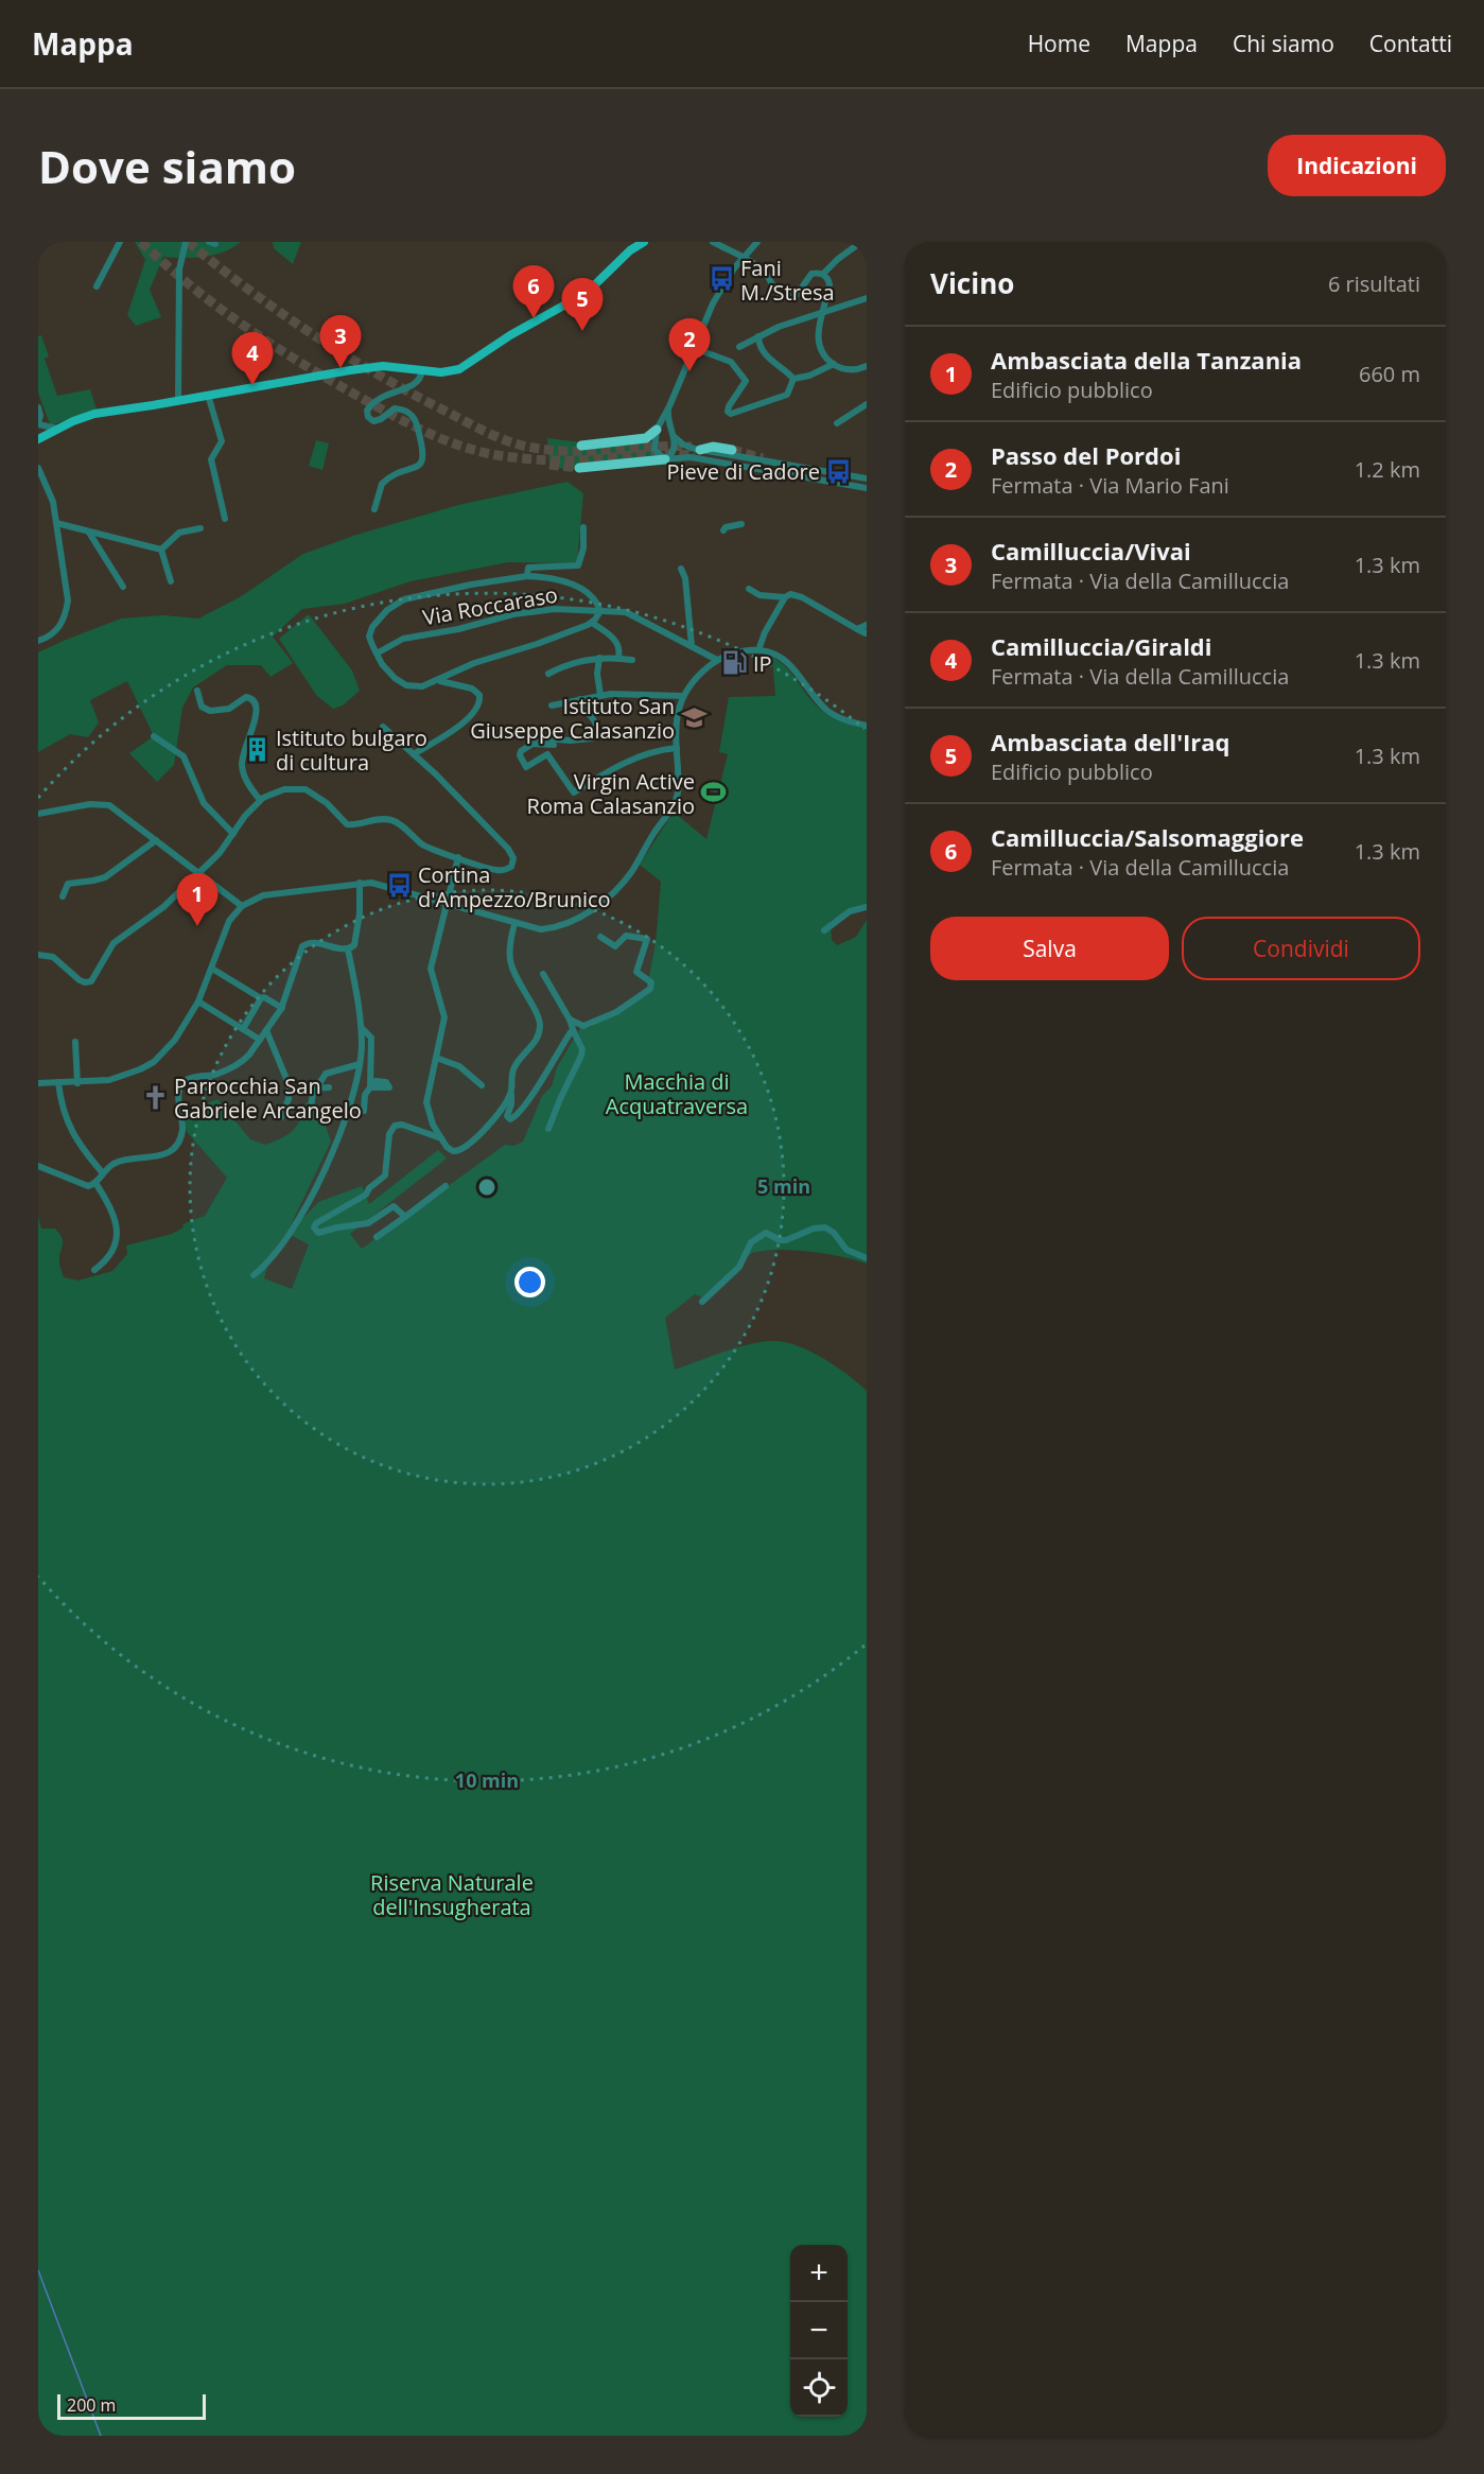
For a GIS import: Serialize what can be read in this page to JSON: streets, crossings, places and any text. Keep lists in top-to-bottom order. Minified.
{"streets":{"street":["Via Roccaraso"]},"parks":["Macchia di Acquatraversa","Riserva Naturale dell'Insugherata"],"places":{"bus stop":["Fani M./Stresa","Pieve di Cadore","Cortina d'Ampezzo/Brunico"],"fuel station":["IP"],"school or university":["Istituto San Giuseppe Calasanzio"],"building":["Istituto bulgaro di cultura"],"sports":["Virgin Active Roma Calasanzio"],"church":["Parrocchia San Gabriele Arcangelo"]},"scale_bar":"200 m","page":{"header":"Mappa","nav":["Home","Mappa","Chi siamo","Contatti"],"buttons":["Indicazioni",["Salva","Condividi"]],"title":"Dove siamo","heading":["Vicino","6 risultati"],"pins":["6","5","3","2","4","1"],"list":[{"mark":"1","name":"Ambasciata della Tanzania","note":"Edificio pubblico","value":"660 m"},{"mark":"2","name":"Passo del Pordoi","note":"Fermata · Via Mario Fani","value":"1.2 km"},{"mark":"3","name":"Camilluccia/Vivai","note":"Fermata · Via della Camilluccia","value":"1.3 km"},{"mark":"4","name":"Camilluccia/Giraldi","note":"Fermata · Via della Camilluccia","value":"1.3 km"},{"mark":"5","name":"Ambasciata dell'Iraq","note":"Edificio pubblico","value":"1.3 km"},{"mark":"6","name":"Camilluccia/Salsomaggiore","note":"Fermata · Via della Camilluccia","value":"1.3 km"}],"map_buttons":["+","−"],"scale":"200 m"},"rings":["5 min","10 min"]}
